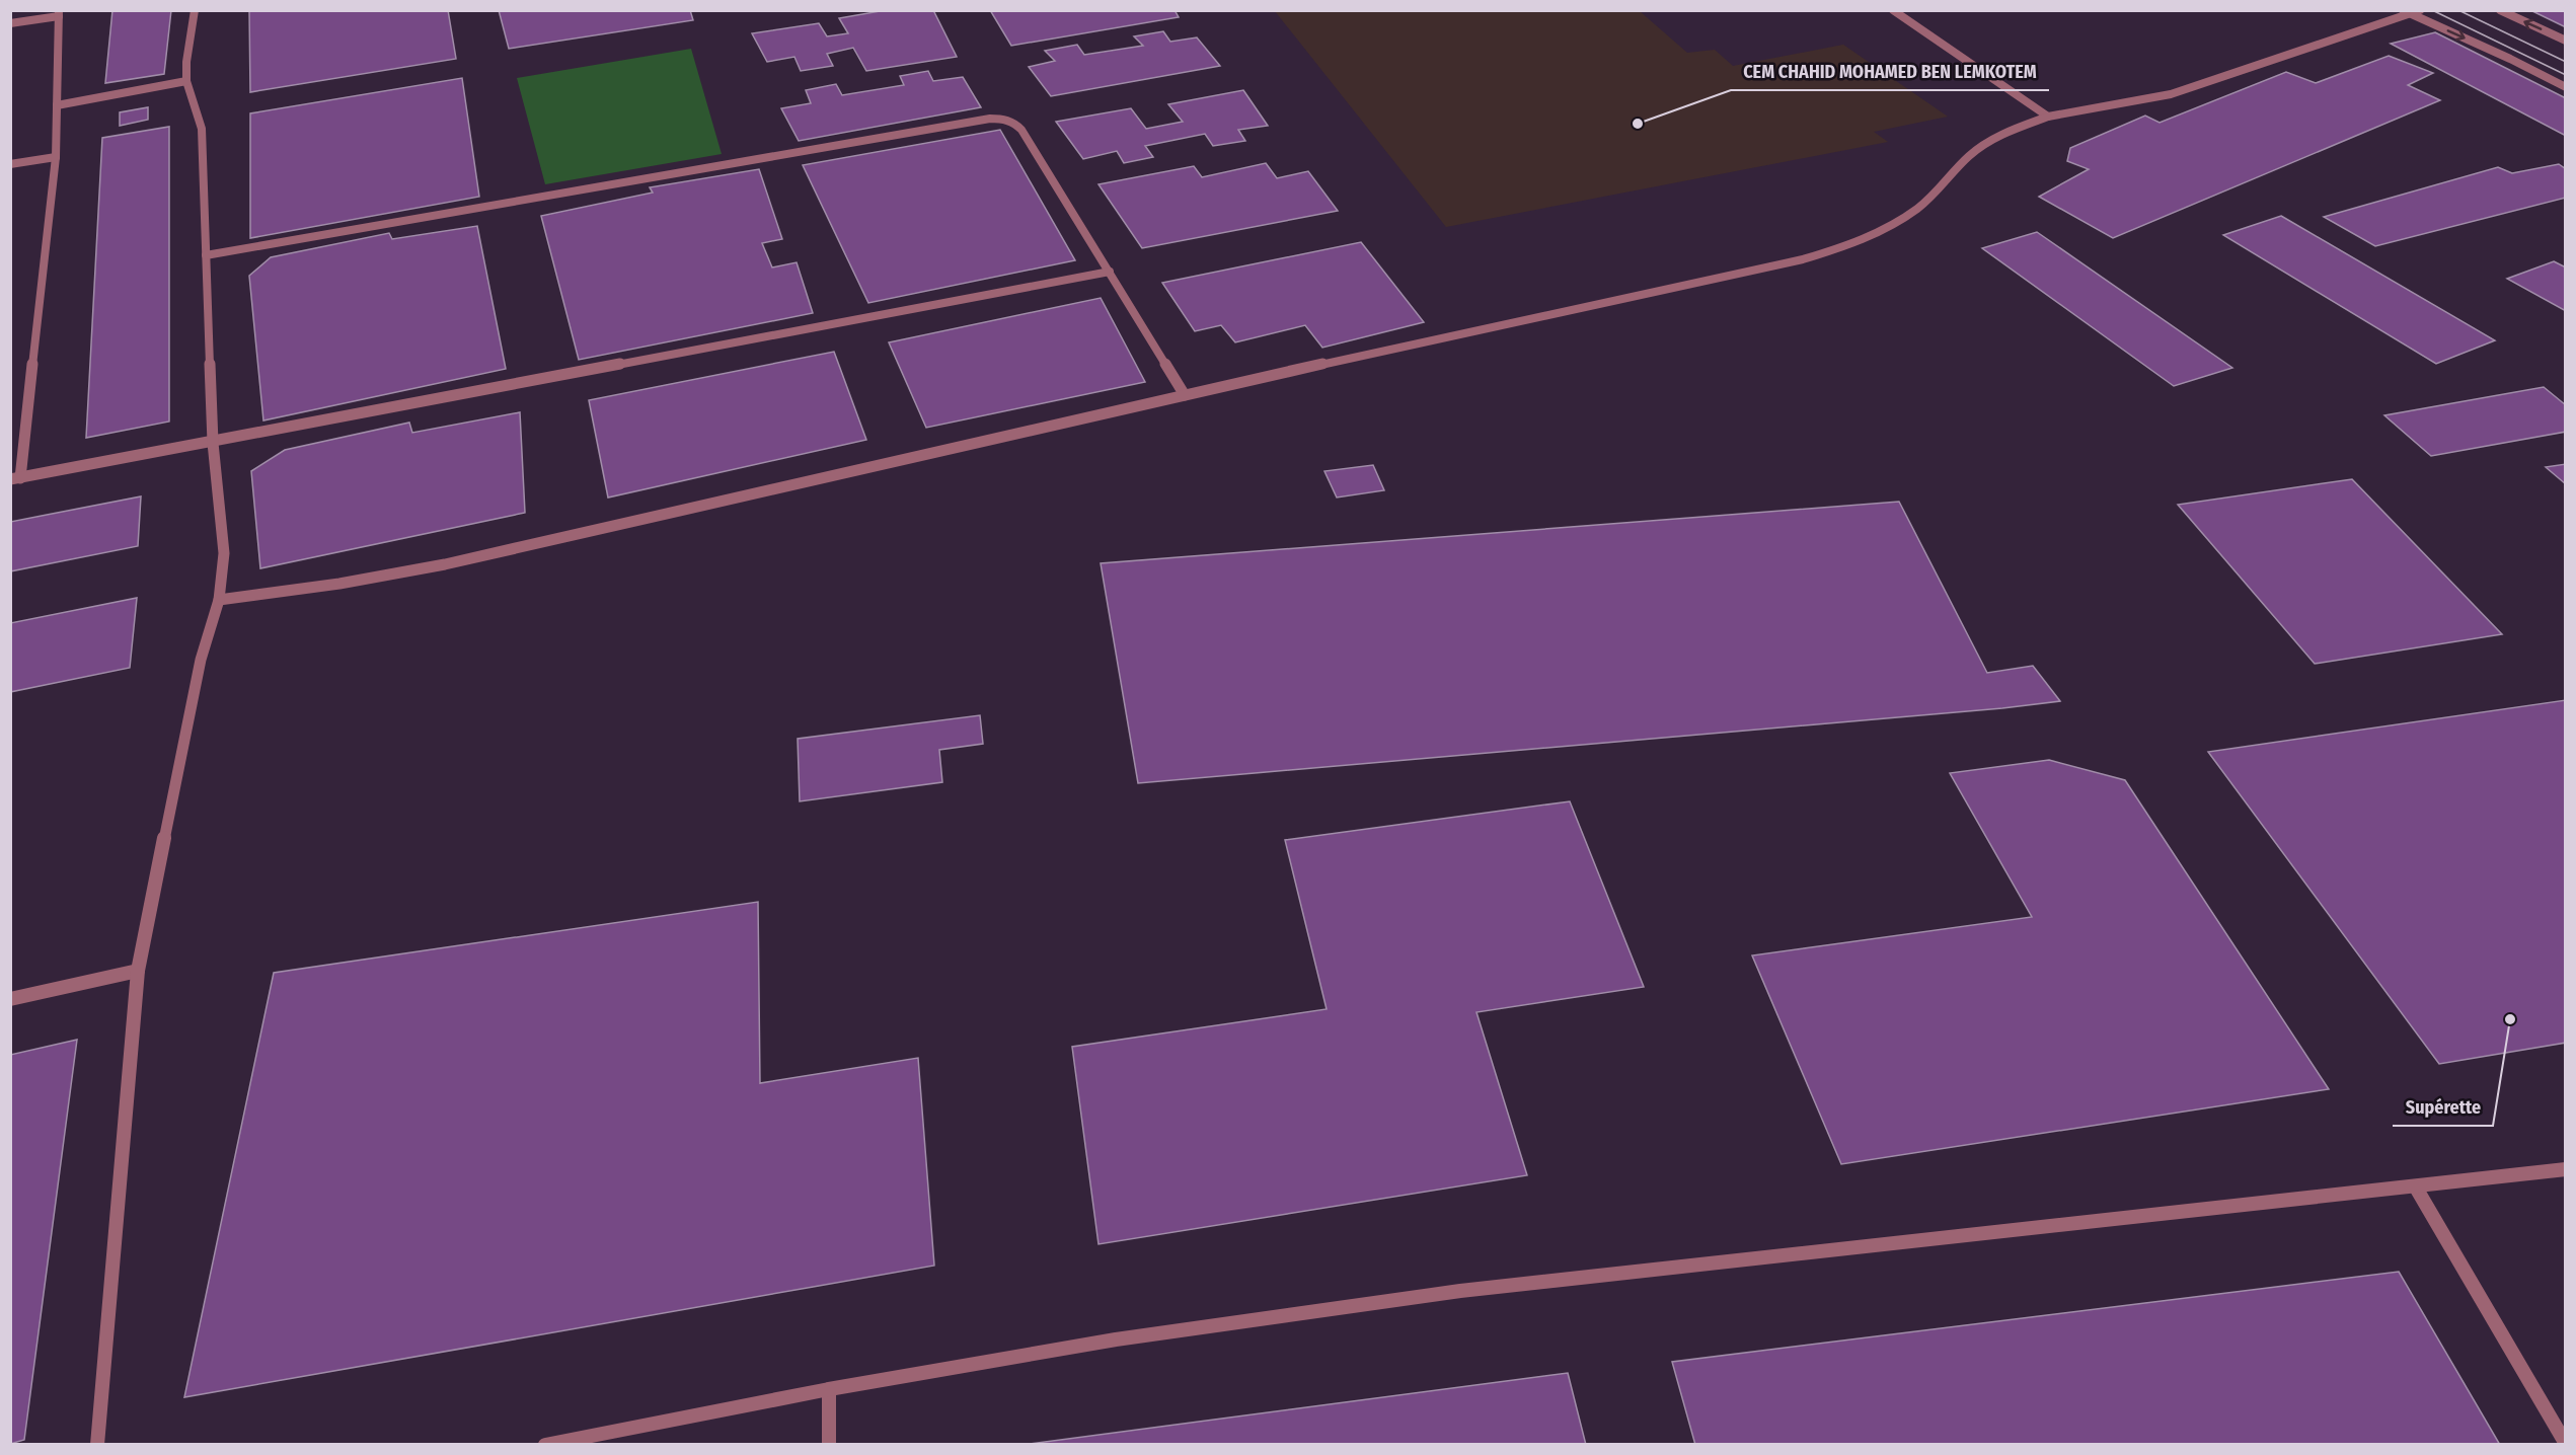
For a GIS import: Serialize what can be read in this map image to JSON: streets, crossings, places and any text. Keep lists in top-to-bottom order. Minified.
{"places":["CEM CHAHID MOHAMED BEN LEMKOTEM","Supérette"]}
